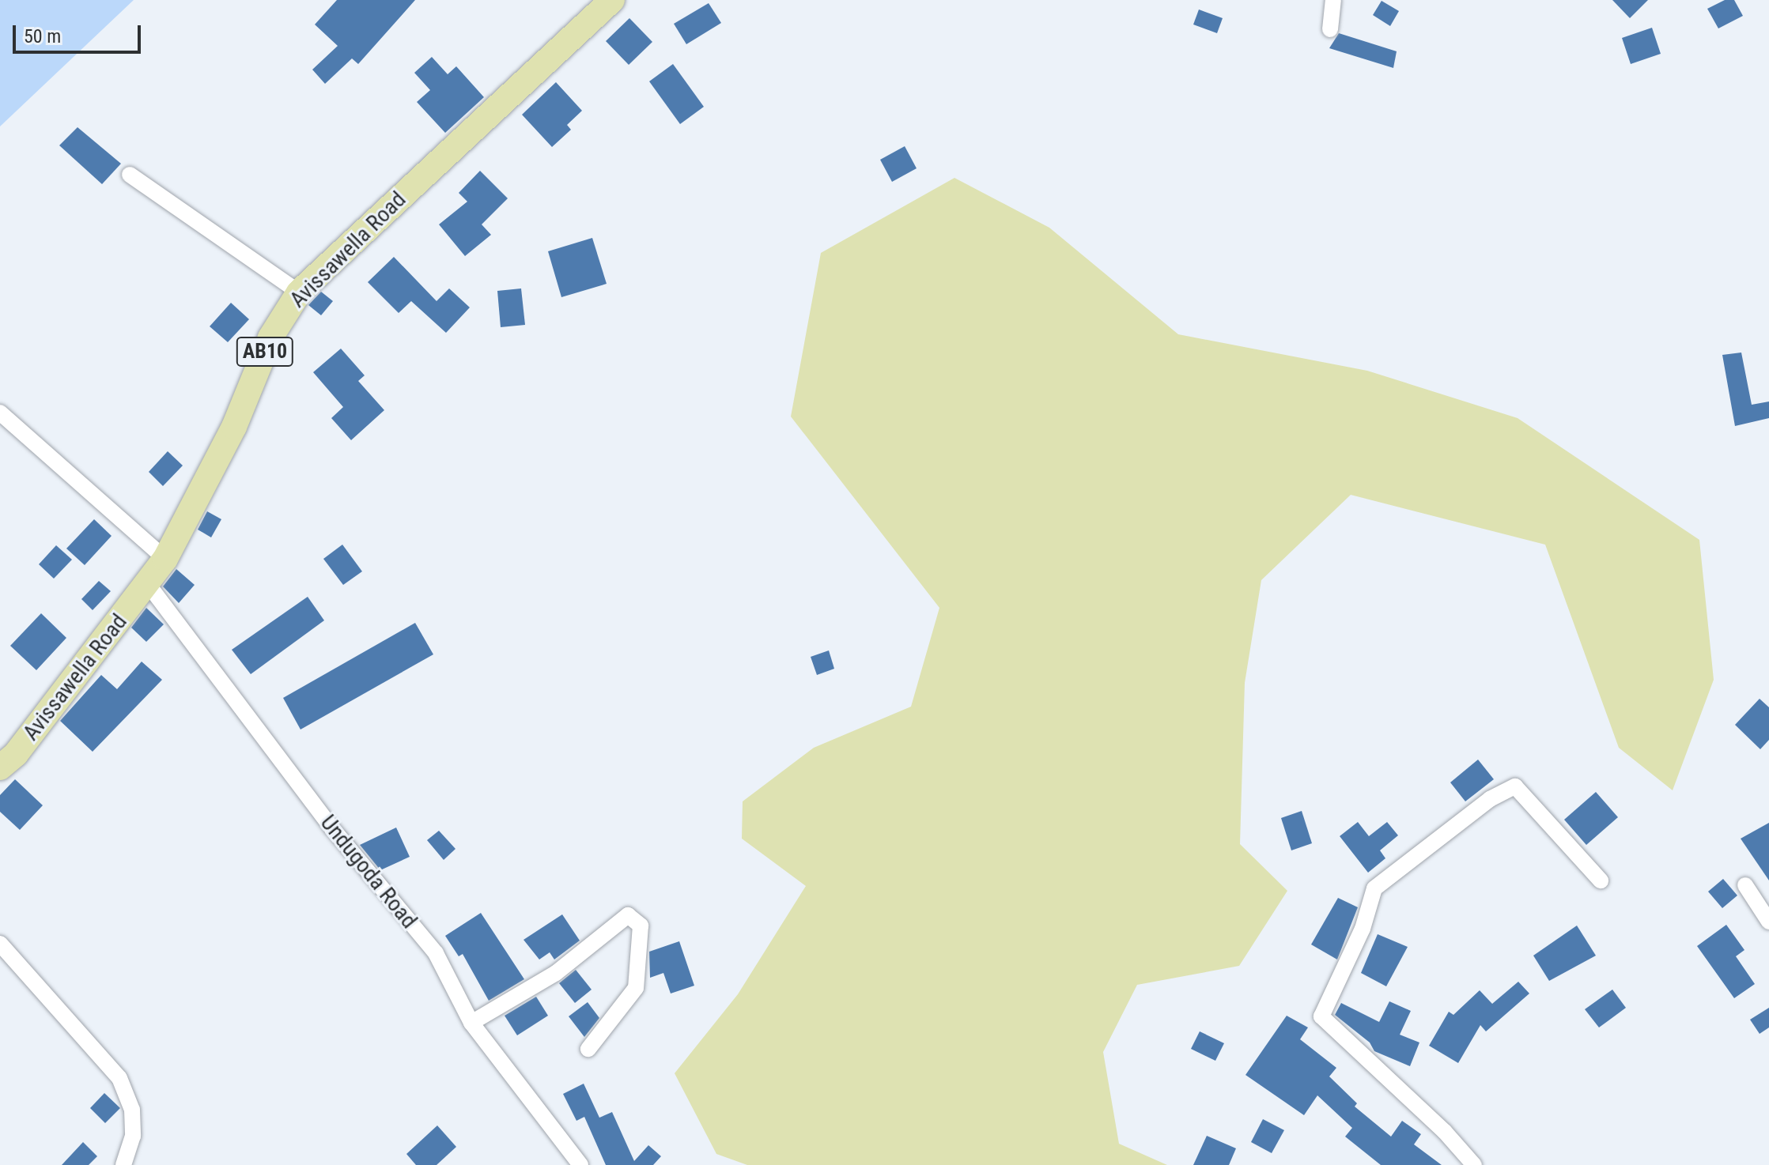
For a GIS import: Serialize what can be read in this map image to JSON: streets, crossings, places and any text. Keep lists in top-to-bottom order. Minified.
{"streets":{"main road":["Avissawella Road","AB10"],"street":["Undugoda Road"]},"crossings":[["Avissawella Road","Undugoda Road"]],"scale_bar":"50 m"}
